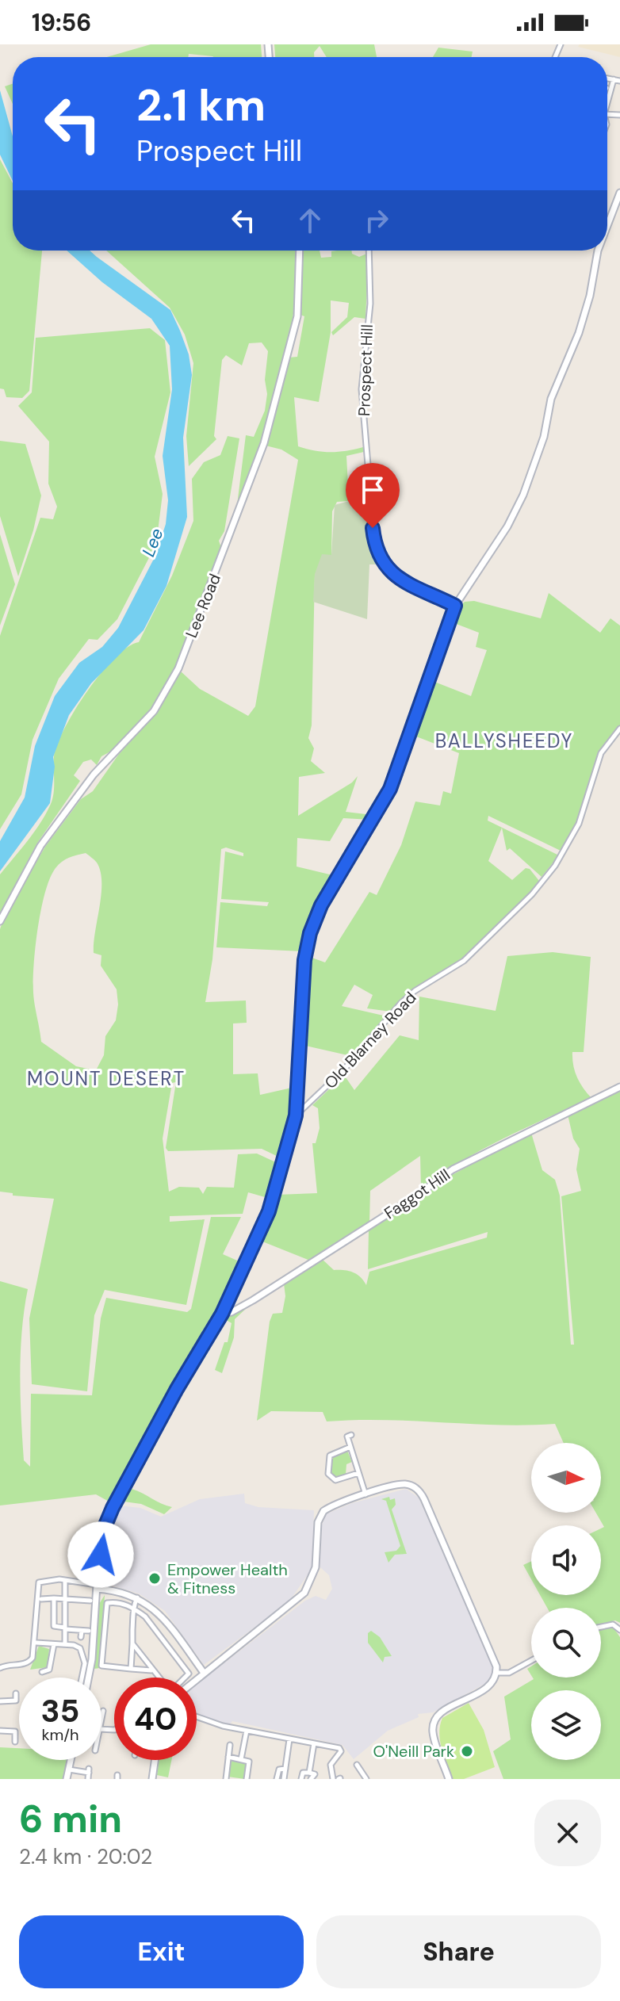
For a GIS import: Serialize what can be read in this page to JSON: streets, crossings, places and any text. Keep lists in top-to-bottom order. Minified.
{"streets":{"street":["Prospect Hill","Lee Road","Old Blarney Road","Faggot Hill"]},"districts":["BALLYSHEEDY","MOUNT DESERT"],"water":["Lee"],"places":["Empower Health & Fitness","O'Neill Park"],"north":"right","page":{"status":"19:56","turn":["2.1 km","Prospect Hill"],"speed":"35 km/h","limit":"40","heading":["6 min","2.4 km · 20:02"],"buttons":["Exit","Share"]}}
